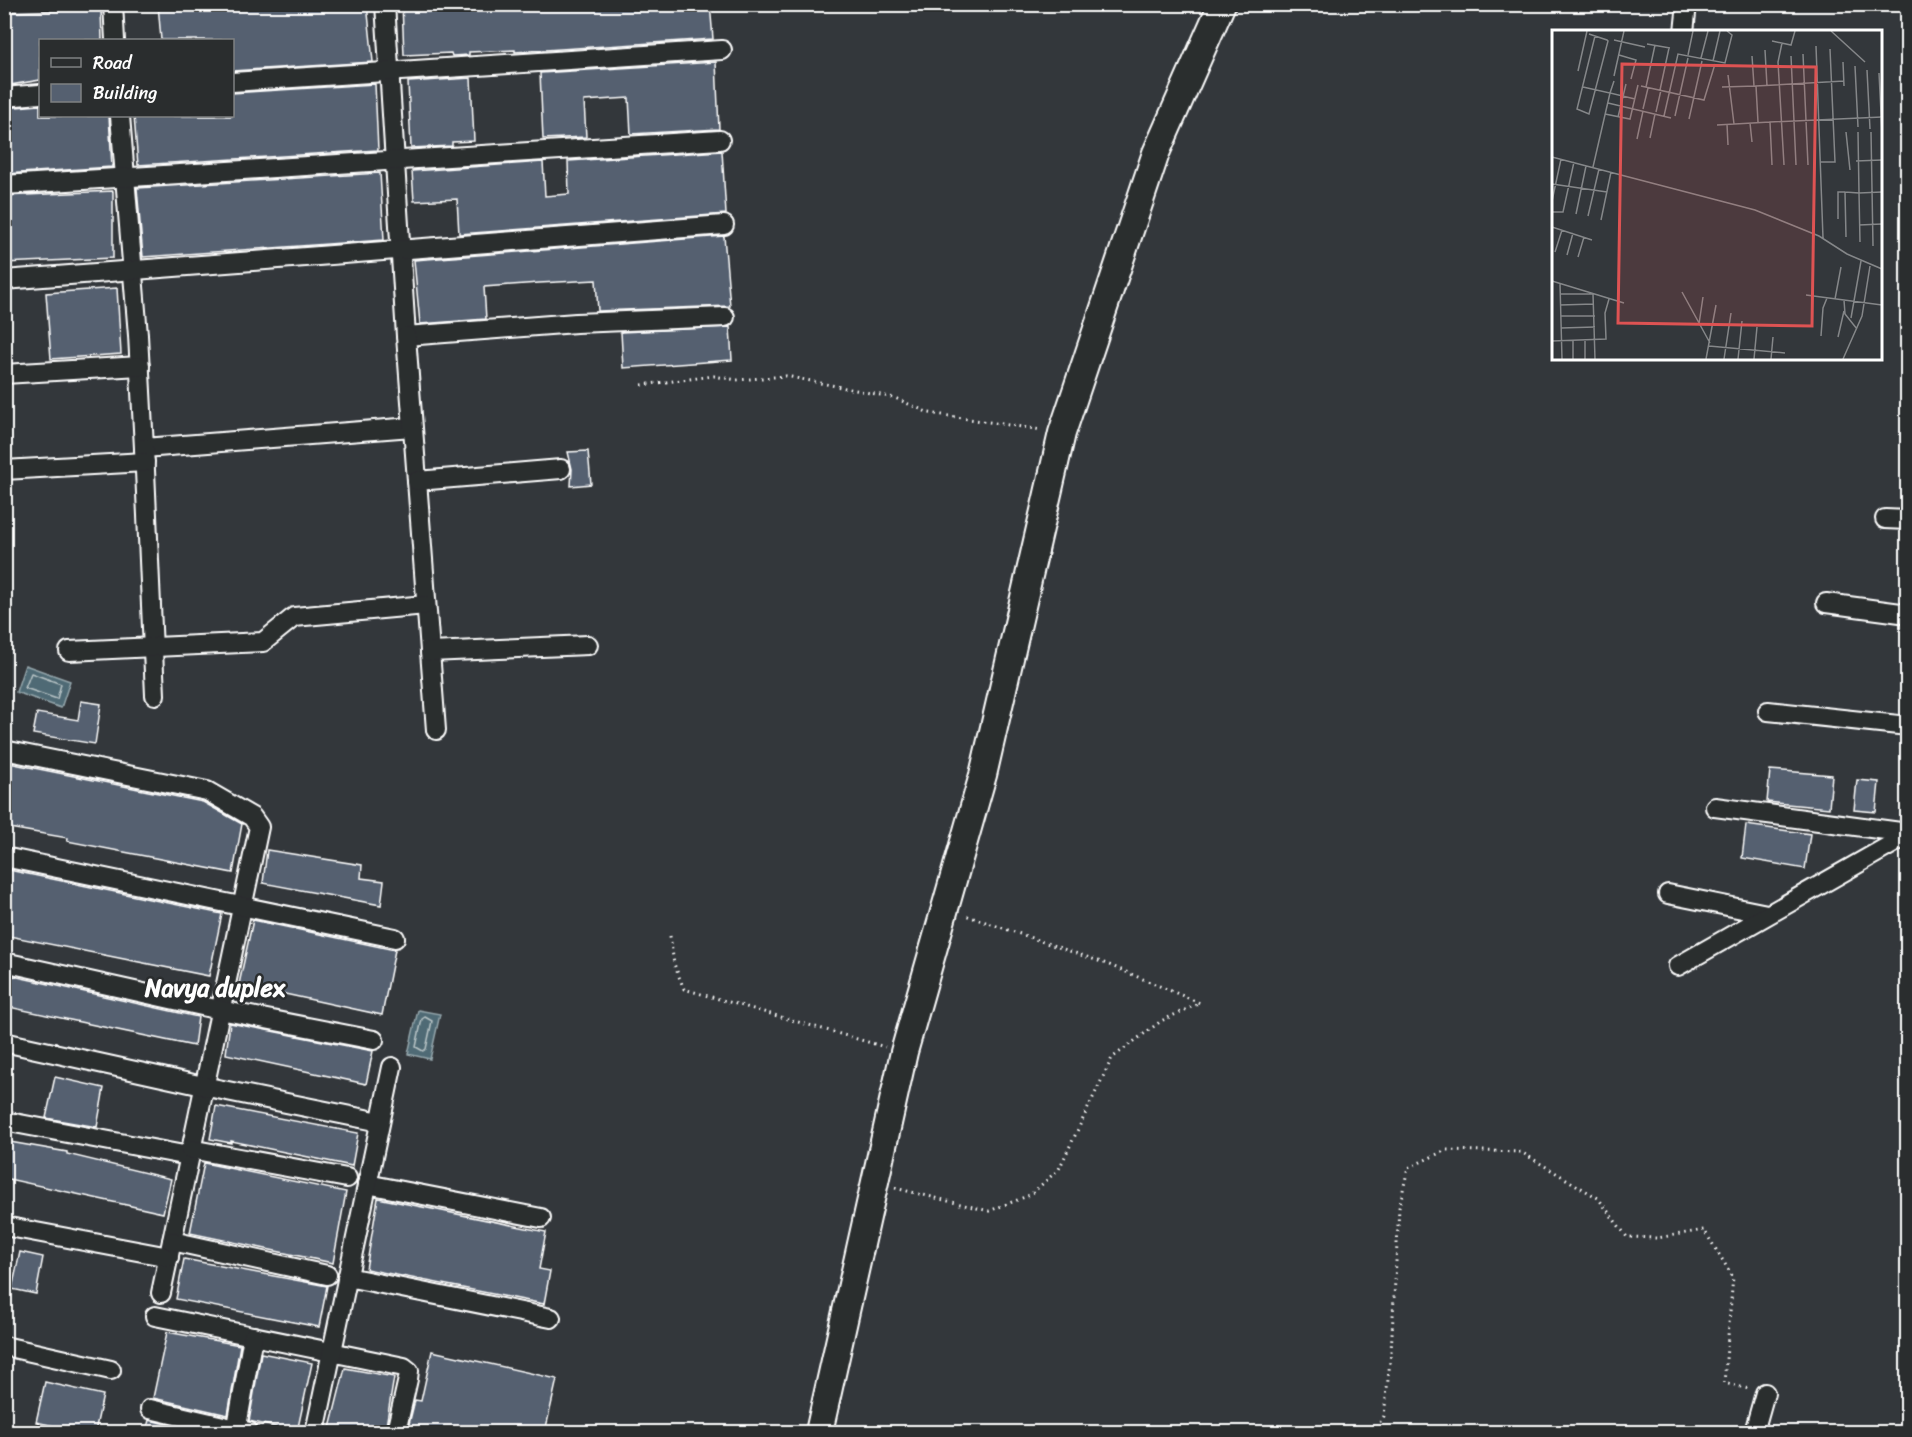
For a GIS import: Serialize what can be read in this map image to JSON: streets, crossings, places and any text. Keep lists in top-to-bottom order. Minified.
{"districts":["Navya duplex"],"legend":["Road","Building"]}
